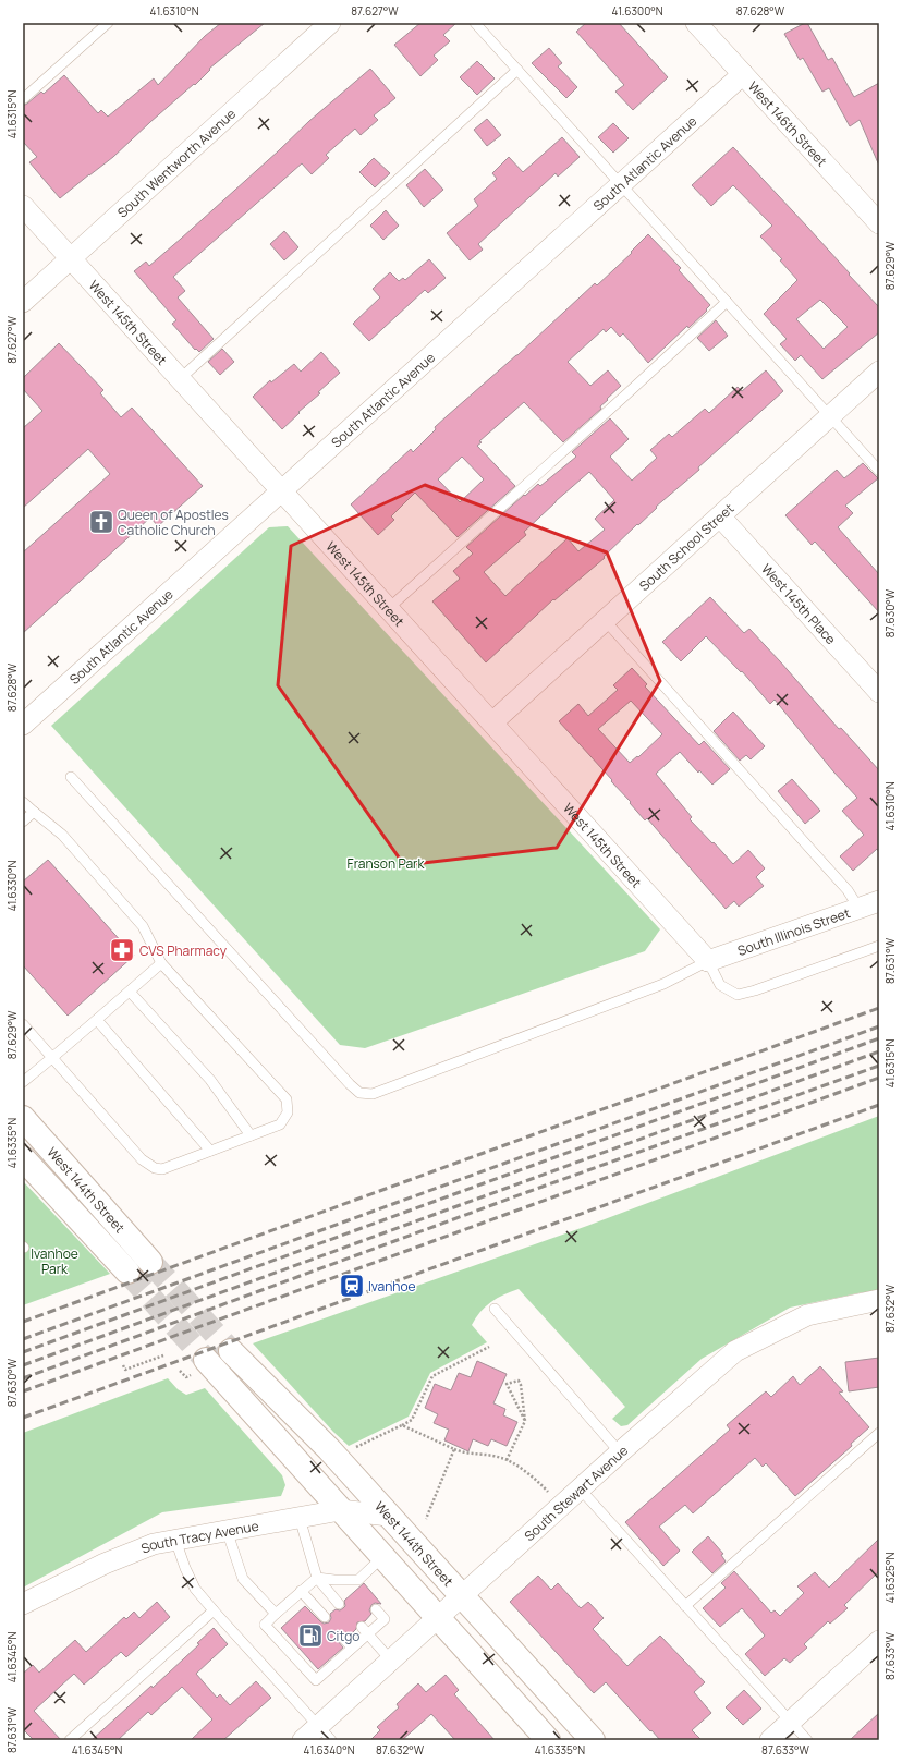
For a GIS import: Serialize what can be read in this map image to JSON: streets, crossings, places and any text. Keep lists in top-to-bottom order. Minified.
{"streets":{"street":["West 146th Street","South Wentworth Avenue","South Atlantic Avenue","West 145th Street","South School Street","West 145th Place","South Illinois Street","West 144th Street","South Stewart Avenue","South Tracy Avenue"]},"crossings":[["West 146th Street","South Atlantic Avenue"],["South Wentworth Avenue","West 145th Street"],["South Atlantic Avenue","West 145th Street"],["West 145th Street","South School Street"],["West 145th Street","South Illinois Street"],["South School Street","West 145th Place"],["West 144th Street","South Stewart Avenue"],["West 144th Street","South Tracy Avenue"]],"parks":["Franson Park","Ivanhoe Park"],"places":{"church":["Queen of Apostles Catholic Church"],"pharmacy":["CVS Pharmacy"],"station":["Ivanhoe"],"fuel station":["Citgo"]},"coordinates":["41.6310°N","87.627°W","41.6300°N","87.628°W","41.6315°N","87.629°W","87.630°W","41.6330°N","87.631°W","41.6335°N","87.632°W","41.6325°N","87.633°W","41.6345°N","41.6340°N"]}
